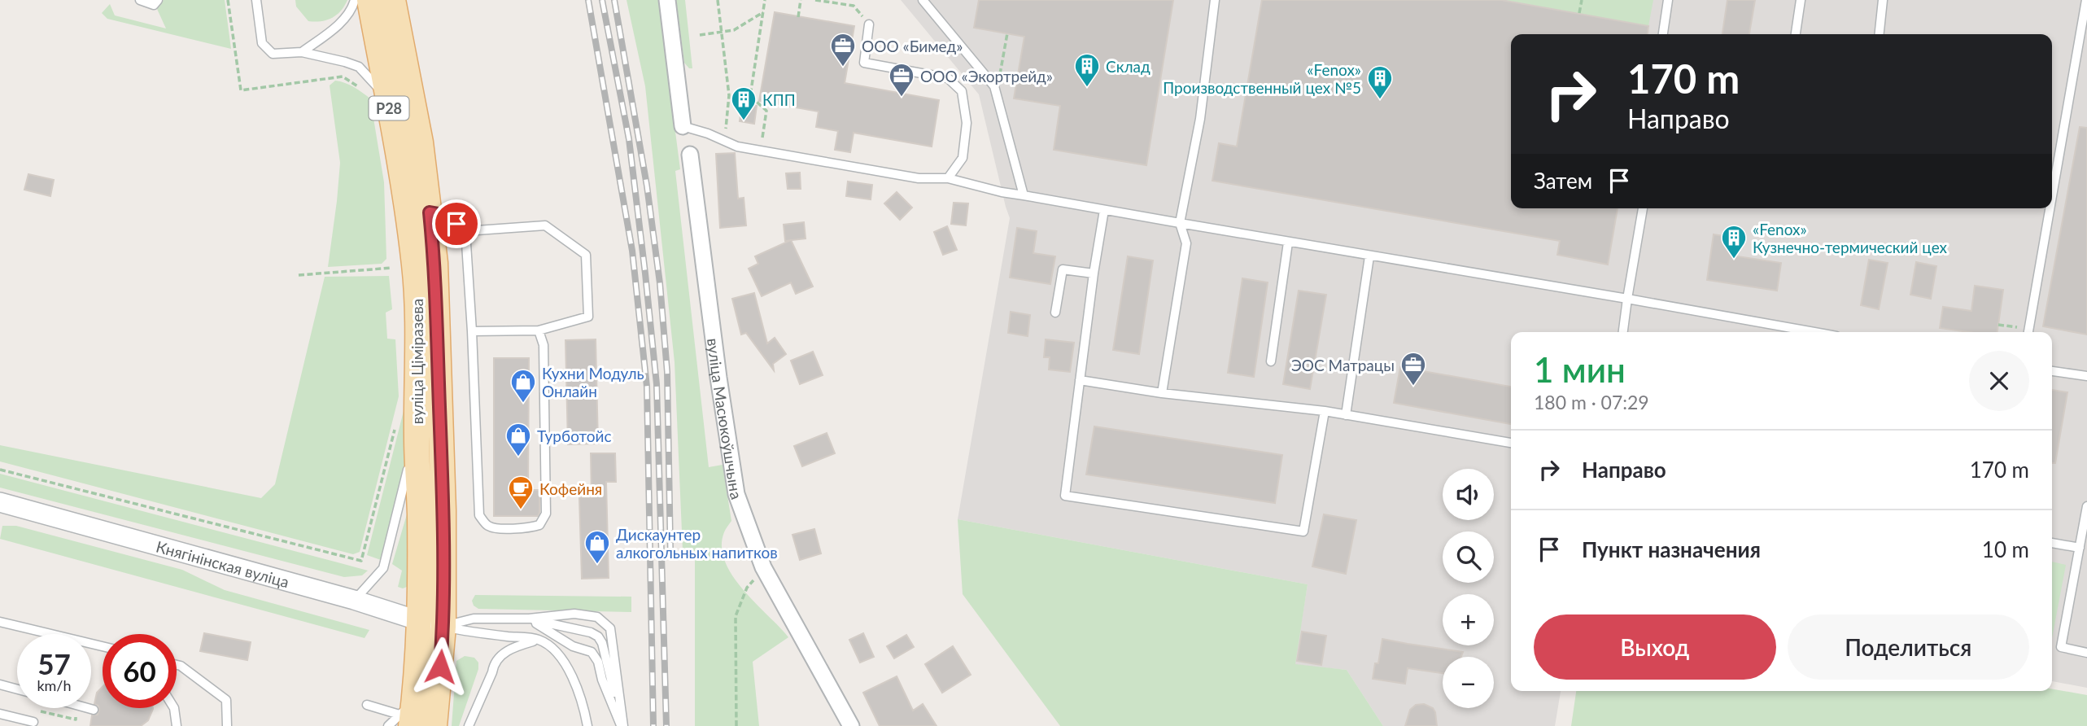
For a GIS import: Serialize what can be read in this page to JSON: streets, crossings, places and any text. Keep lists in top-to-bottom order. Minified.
{"streets":{"main road":["Р28","вуліца Ціміразева"],"street":["вуліца Масюкоўшчына","Княгінінская вуліца"]},"crossings":[["вуліца Ціміразева","Княгінінская вуліца"]],"places":{"office":["ООО «Бимед»","ООО «Экортрейд»","ЭОС Матрацы"],"building":["Склад","«Fenox» Производственный цех №5","КПП","«Fenox» Кузнечно-термический цех"],"shop":["Кухни Модуль Онлайн","Турботойс","Дискаунтер алкогольных напитков"],"cafe":["Кофейня"]},"page":{"turn":["170 m","Направо"],"then":"Затем","heading":["1 мин","180 m · 07:29"],"list":[{"name":"Направо","value":"170 m"},{"name":"Пункт назначения","value":"10 m"}],"map_buttons":["+","−"],"buttons":["Выход","Поделиться"],"speed":"57 km/h","limit":"60"}}
